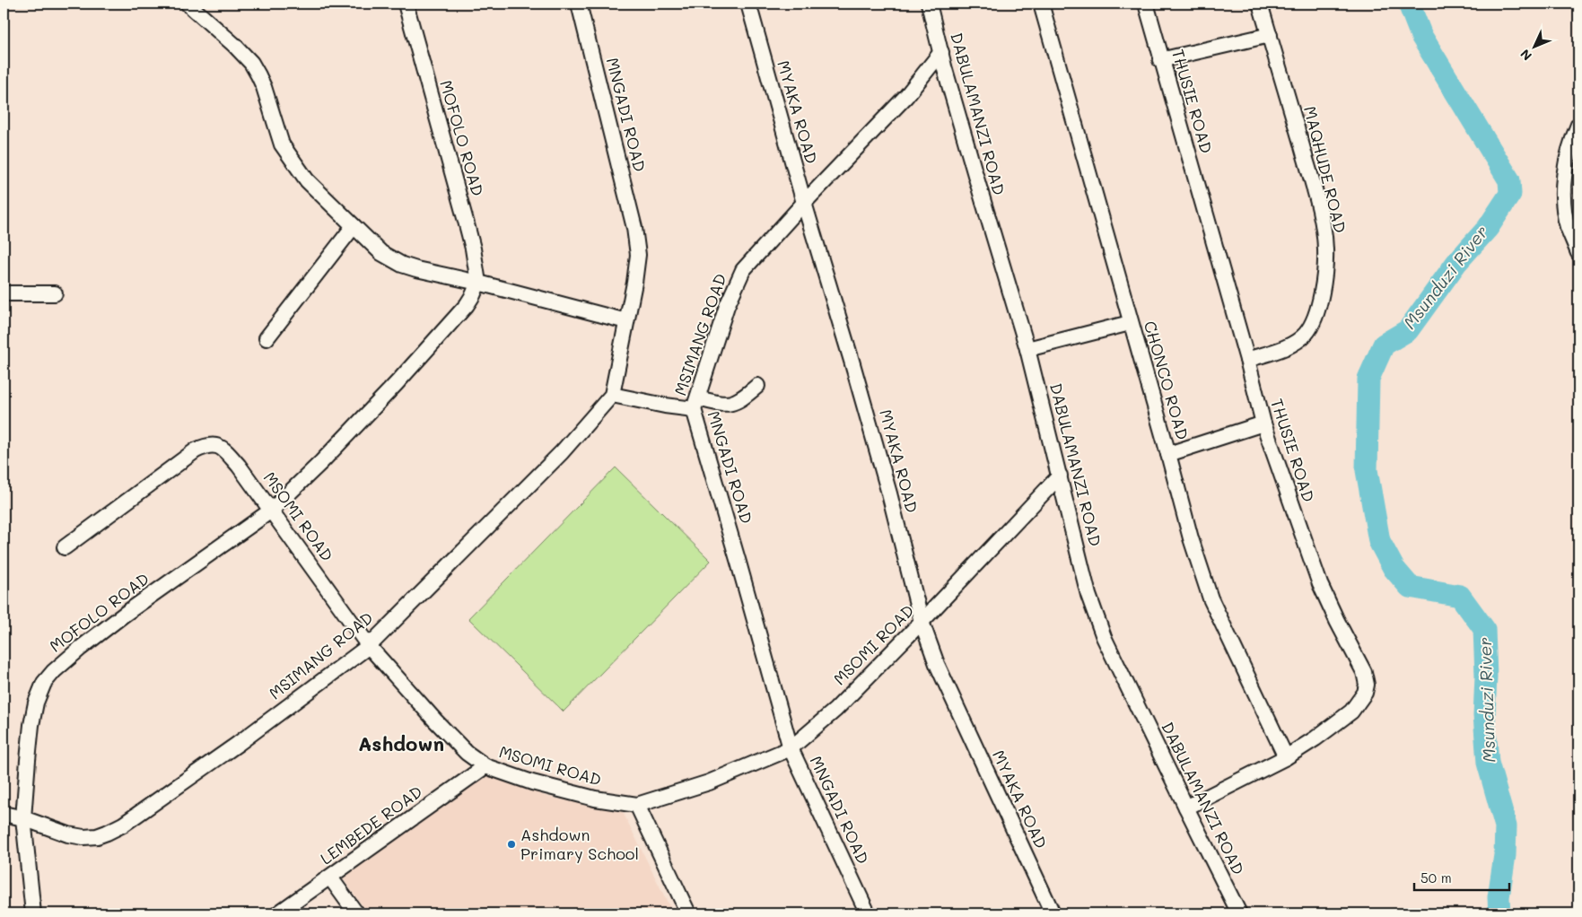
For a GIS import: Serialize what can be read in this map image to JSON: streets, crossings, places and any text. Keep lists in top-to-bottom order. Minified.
{"streets":{"street":["THUSIE ROAD","MYAKA ROAD","DABULAMANZI ROAD","MNGADI ROAD","MOFOLO ROAD","MAQHUDE ROAD","MSIMANG ROAD","CHONCO ROAD","MSOMI ROAD","LEMBEDE ROAD"]},"crossings":[["THUSIE ROAD","DABULAMANZI ROAD"],["THUSIE ROAD","MAQHUDE ROAD"],["THUSIE ROAD","CHONCO ROAD"],["MYAKA ROAD","MSIMANG ROAD"],["MYAKA ROAD","MSOMI ROAD"],["DABULAMANZI ROAD","MSIMANG ROAD"],["DABULAMANZI ROAD","MSOMI ROAD"],["MNGADI ROAD","MSIMANG ROAD"],["MNGADI ROAD","MSOMI ROAD"],["MOFOLO ROAD","MSIMANG ROAD"],["MOFOLO ROAD","MSOMI ROAD"],["MSIMANG ROAD","MSOMI ROAD"],["MSOMI ROAD","LEMBEDE ROAD"]],"districts":["Ashdown"],"water":["Msunduzi River"],"places":["Ashdown Primary School"],"scale_bar":"50 m","north":"bottom left"}
